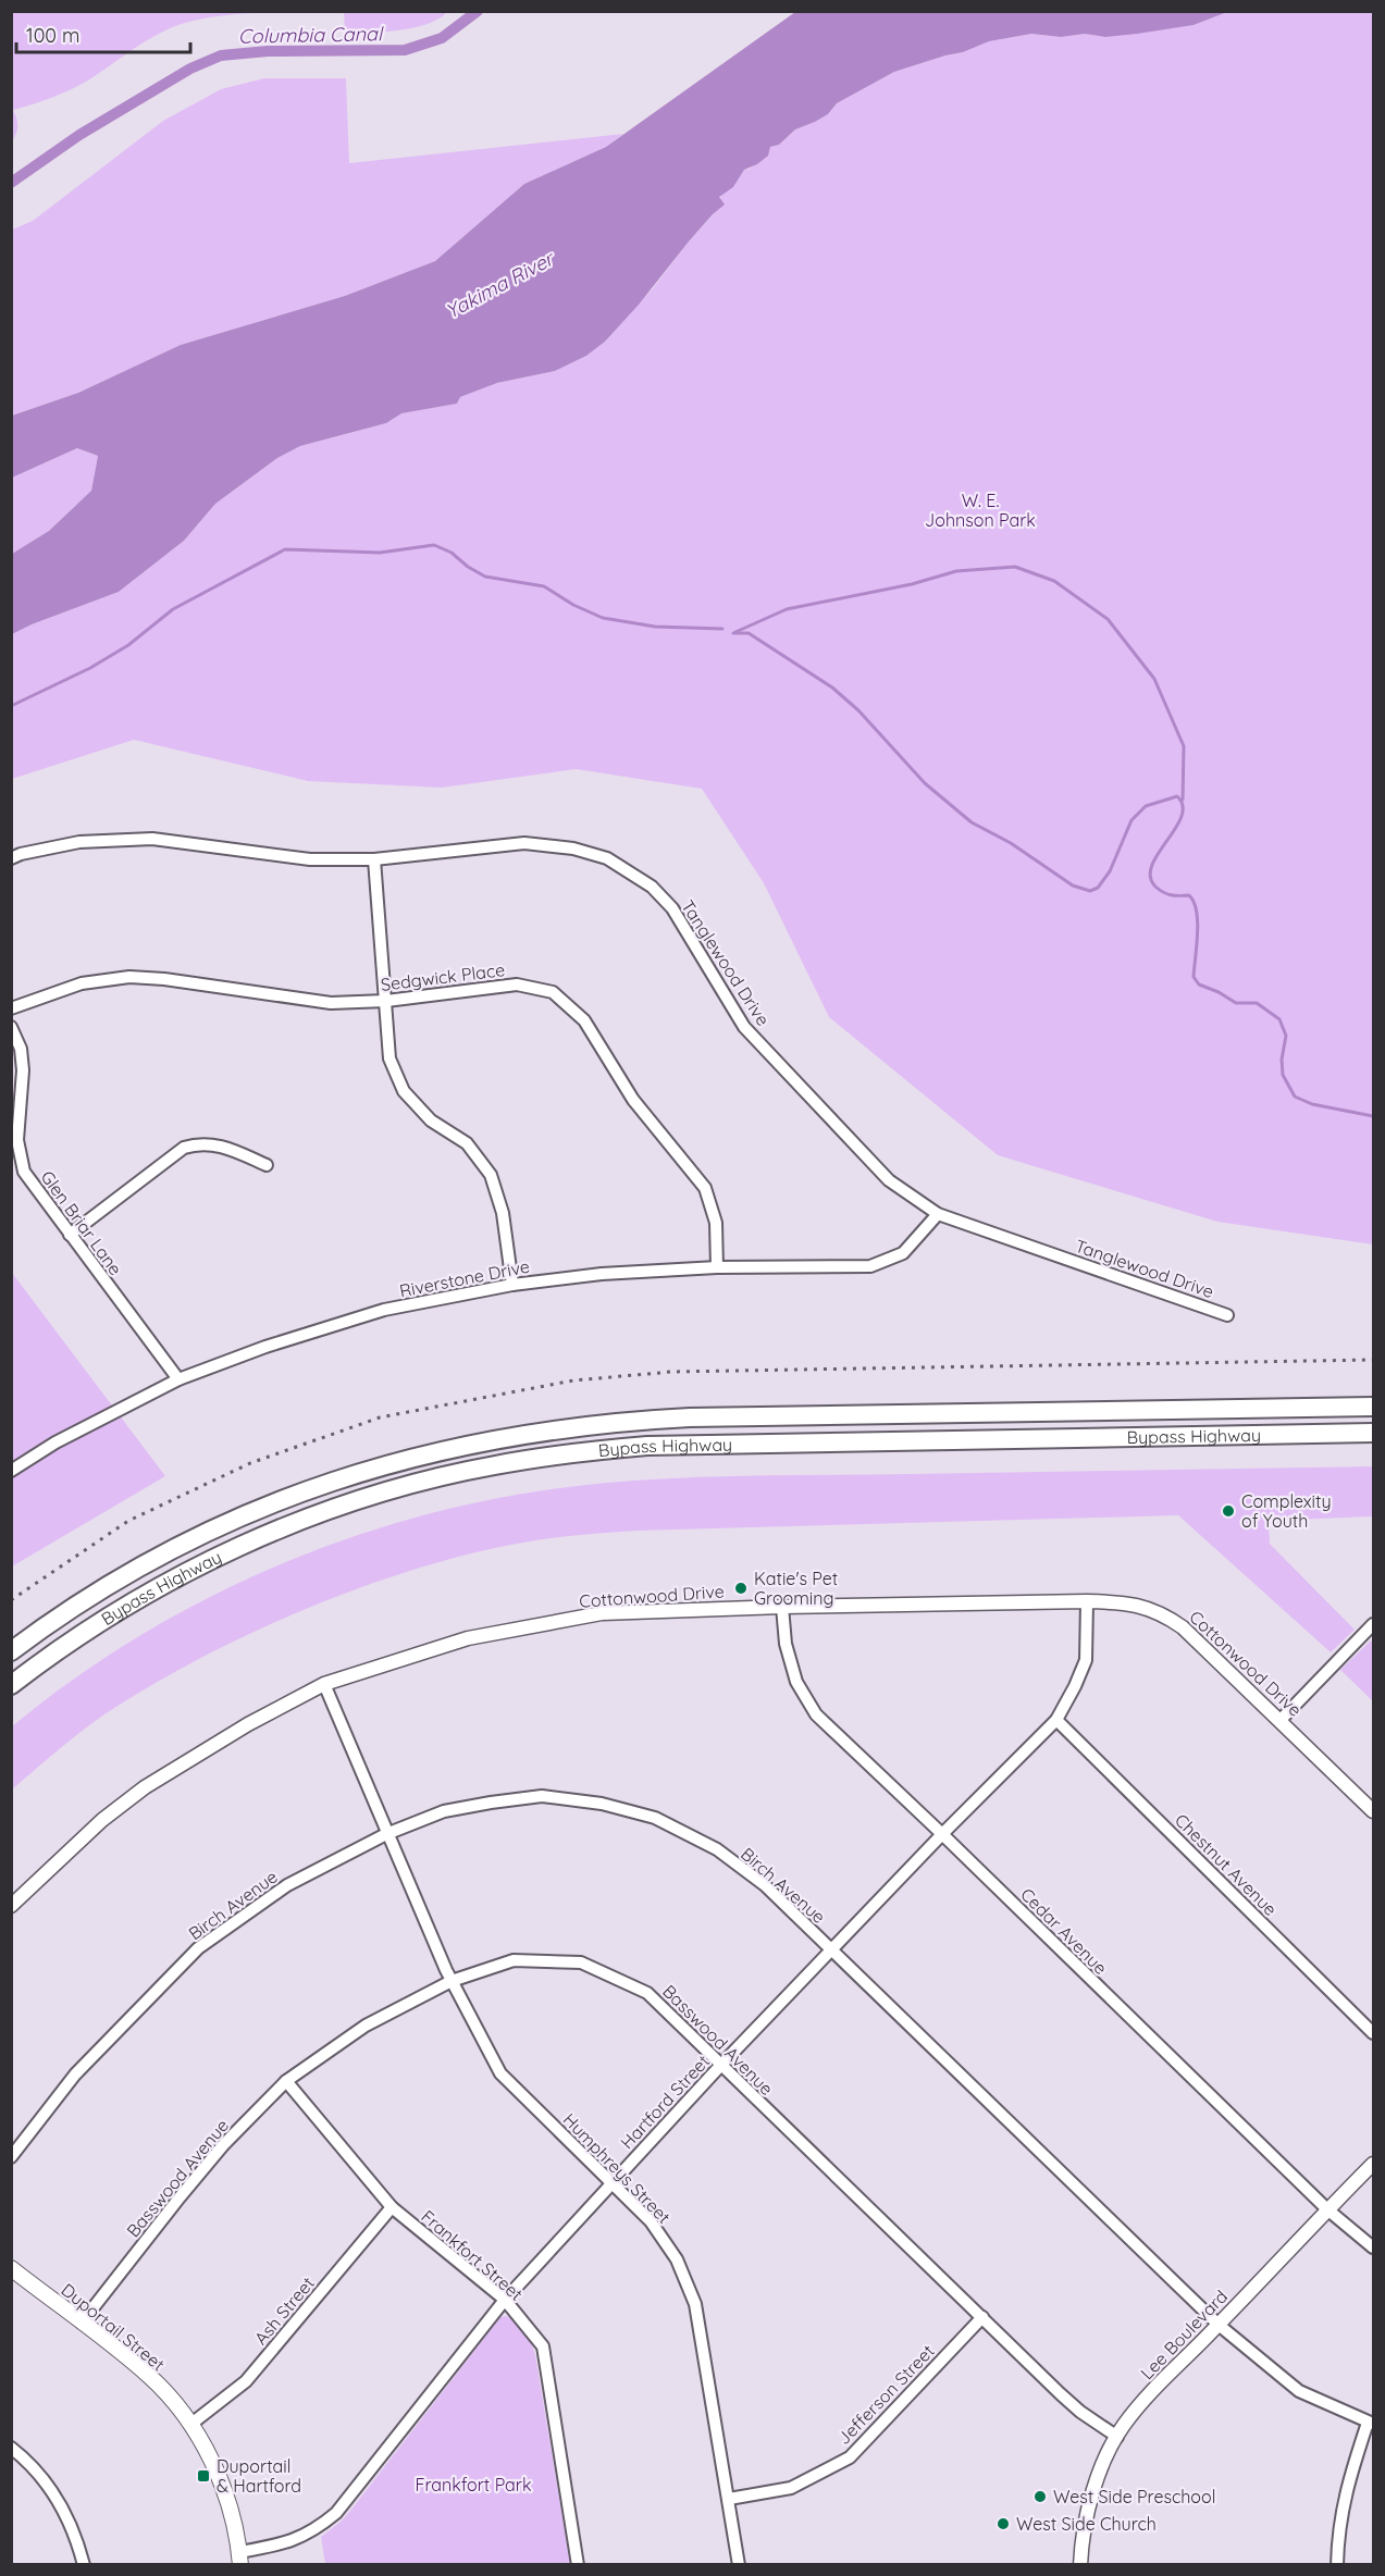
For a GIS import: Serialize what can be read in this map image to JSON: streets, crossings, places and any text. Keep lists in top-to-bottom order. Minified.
{"streets":{"highway":["Bypass Highway"],"main road":["Duportail Street"],"street":["Tanglewood Drive","Sedgwick Place","Glen Briar Lane","Riverstone Drive","Cottonwood Drive","Chestnut Avenue","Birch Avenue","Cedar Avenue","Basswood Avenue","Hartford Street","Humphreys Street","Frankfort Street","Ash Street","Lee Boulevard","Jefferson Street"]},"crossings":[["Tanglewood Drive","Riverstone Drive"],["Sedgwick Place","Riverstone Drive"],["Glen Briar Lane","Riverstone Drive"],["Cottonwood Drive","Cedar Avenue"],["Cottonwood Drive","Hartford Street"],["Cottonwood Drive","Humphreys Street"],["Chestnut Avenue","Hartford Street"],["Birch Avenue","Hartford Street"],["Birch Avenue","Humphreys Street"],["Birch Avenue","Lee Boulevard"],["Cedar Avenue","Hartford Street"],["Cedar Avenue","Lee Boulevard"],["Basswood Avenue","Hartford Street"],["Basswood Avenue","Humphreys Street"],["Basswood Avenue","Frankfort Street"],["Basswood Avenue","Duportail Street"],["Basswood Avenue","Lee Boulevard"],["Basswood Avenue","Jefferson Street"],["Hartford Street","Humphreys Street"],["Hartford Street","Frankfort Street"],["Hartford Street","Duportail Street"],["Humphreys Street","Jefferson Street"],["Frankfort Street","Ash Street"],["Ash Street","Duportail Street"]],"water":["Columbia Canal","Yakima River"],"parks":["W. E. Johnson Park","Frankfort Park"],"places":{"other":["Complexity of Youth","Katie's Pet Grooming","West Side Preschool","West Side Church"],"transit":["Duportail & Hartford"]},"scale_bar":"100 m"}
